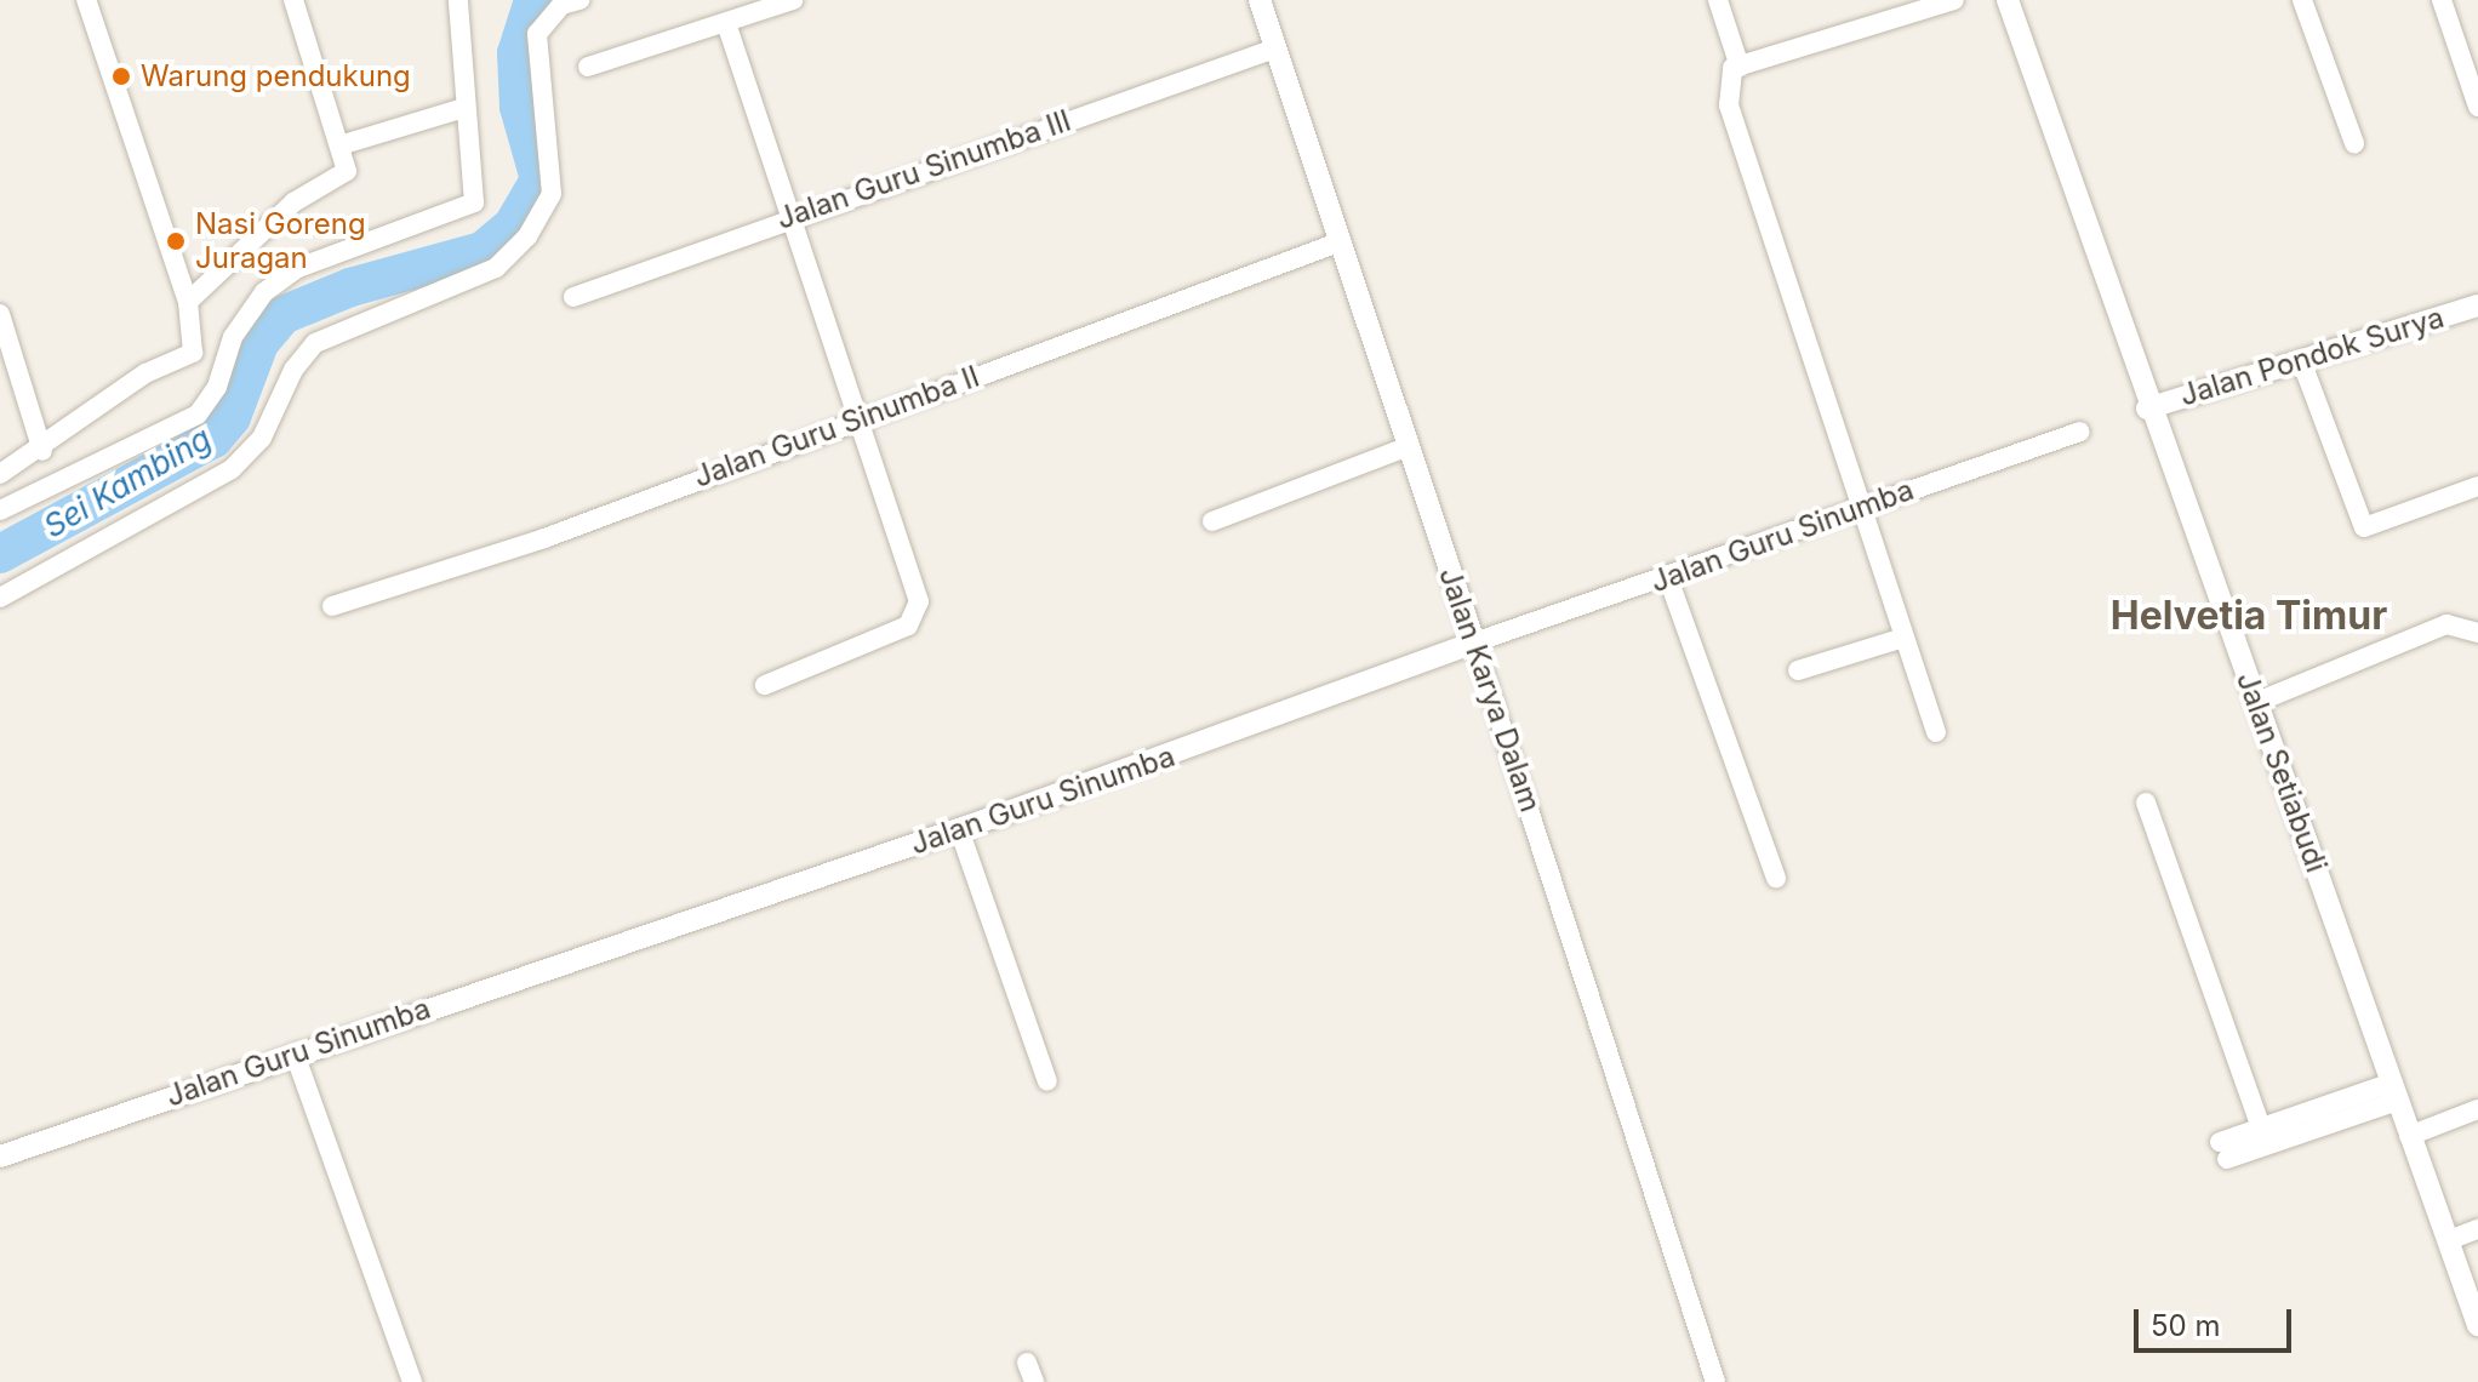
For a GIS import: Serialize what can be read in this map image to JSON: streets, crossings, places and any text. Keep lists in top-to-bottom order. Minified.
{"streets":{"street":["Jalan Guru Sinumba III","Jalan Pondok Surya","Jalan Guru Sinumba II","Jalan Guru Sinumba","Jalan Karya Dalam","Jalan Setiabudi"]},"crossings":[["Jalan Guru Sinumba III","Jalan Karya Dalam"],["Jalan Pondok Surya","Jalan Setiabudi"],["Jalan Guru Sinumba II","Jalan Karya Dalam"],["Jalan Guru Sinumba","Jalan Karya Dalam"]],"districts":["Helvetia Timur"],"water":["Sei Kambing"],"places":["Warung pendukung","Nasi Goreng Juragan"],"scale_bar":"50 m"}
